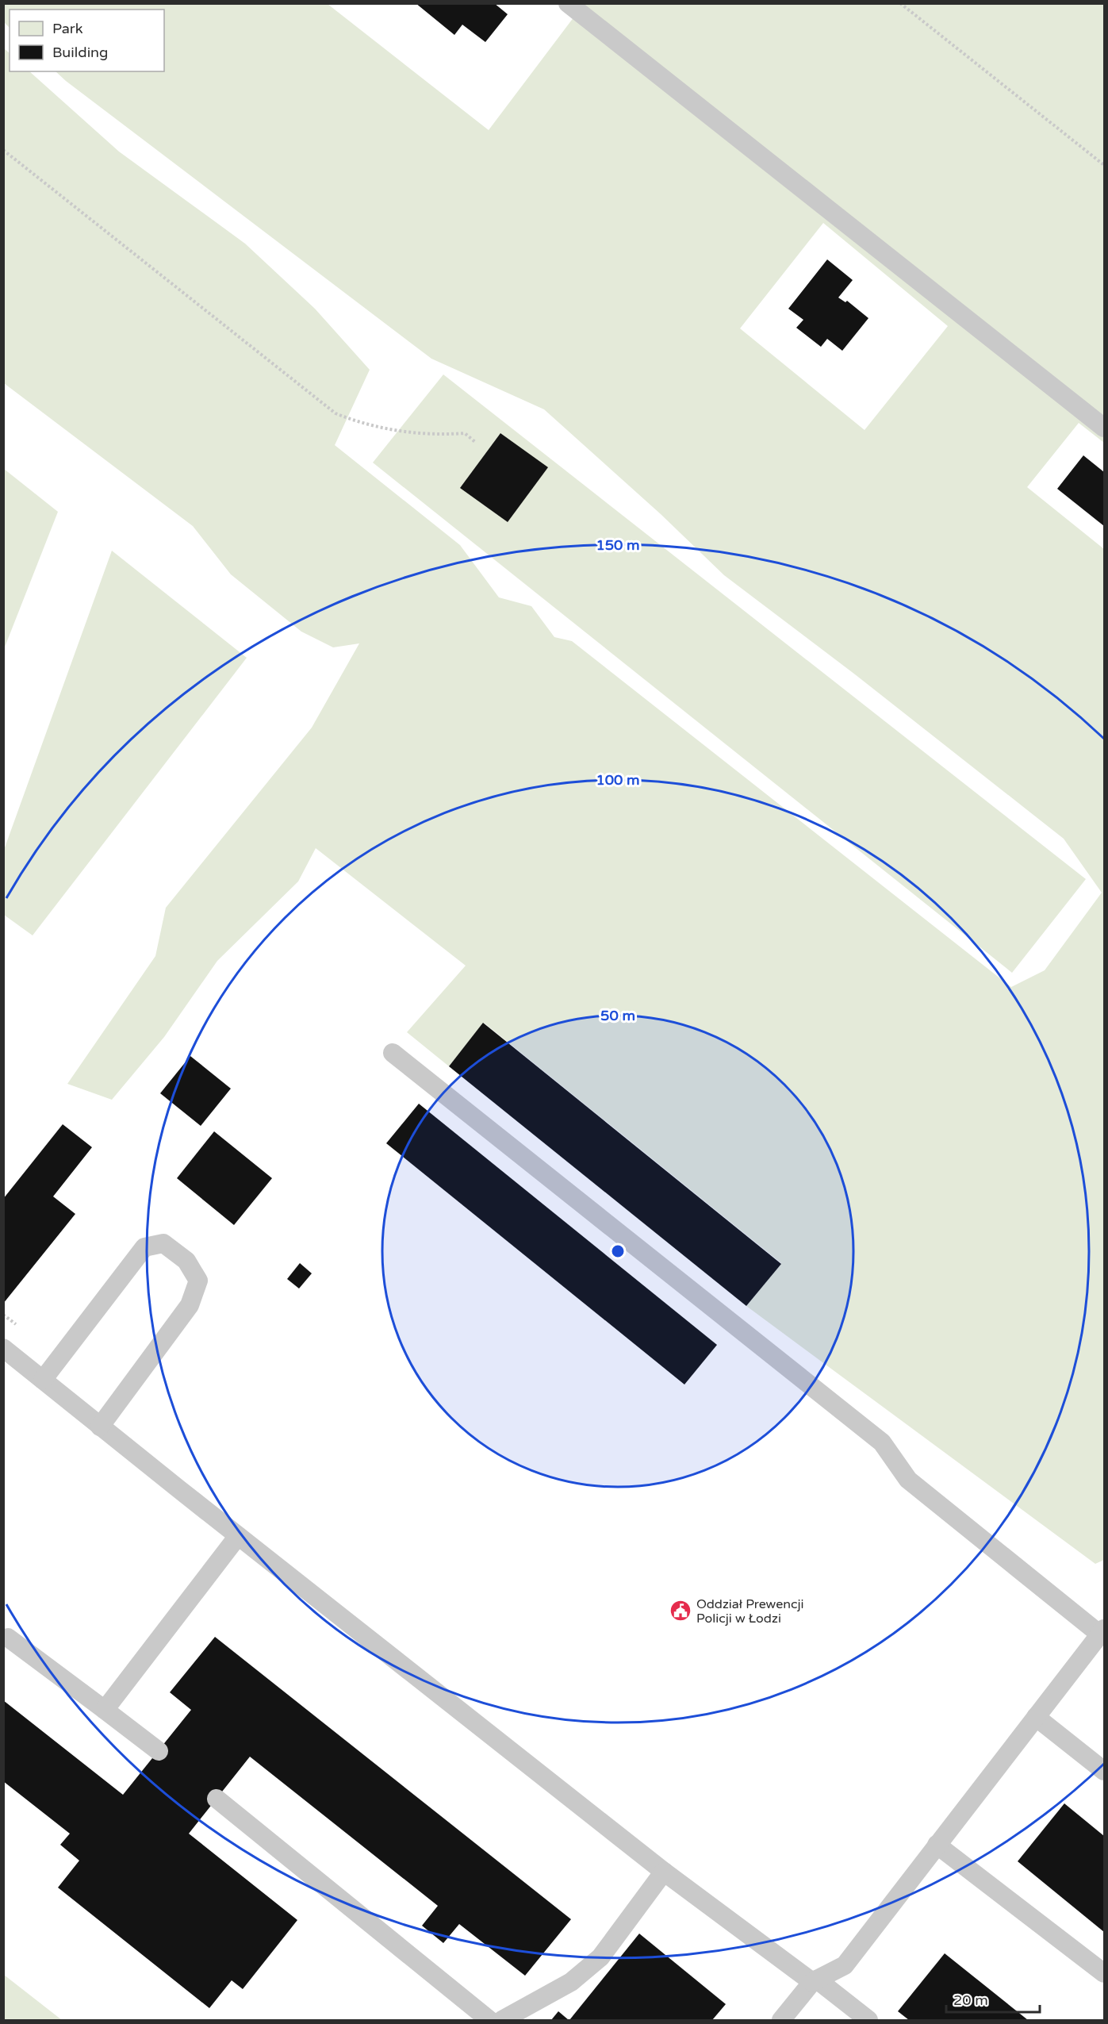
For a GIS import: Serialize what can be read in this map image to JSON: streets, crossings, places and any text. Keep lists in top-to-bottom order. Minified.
{"places":{"public building":["Oddział Prewencji Policji w Łodzi"]},"legend":["Park","Building"],"scale_bar":"20 m","rings":["150 m","100 m","50 m"]}
